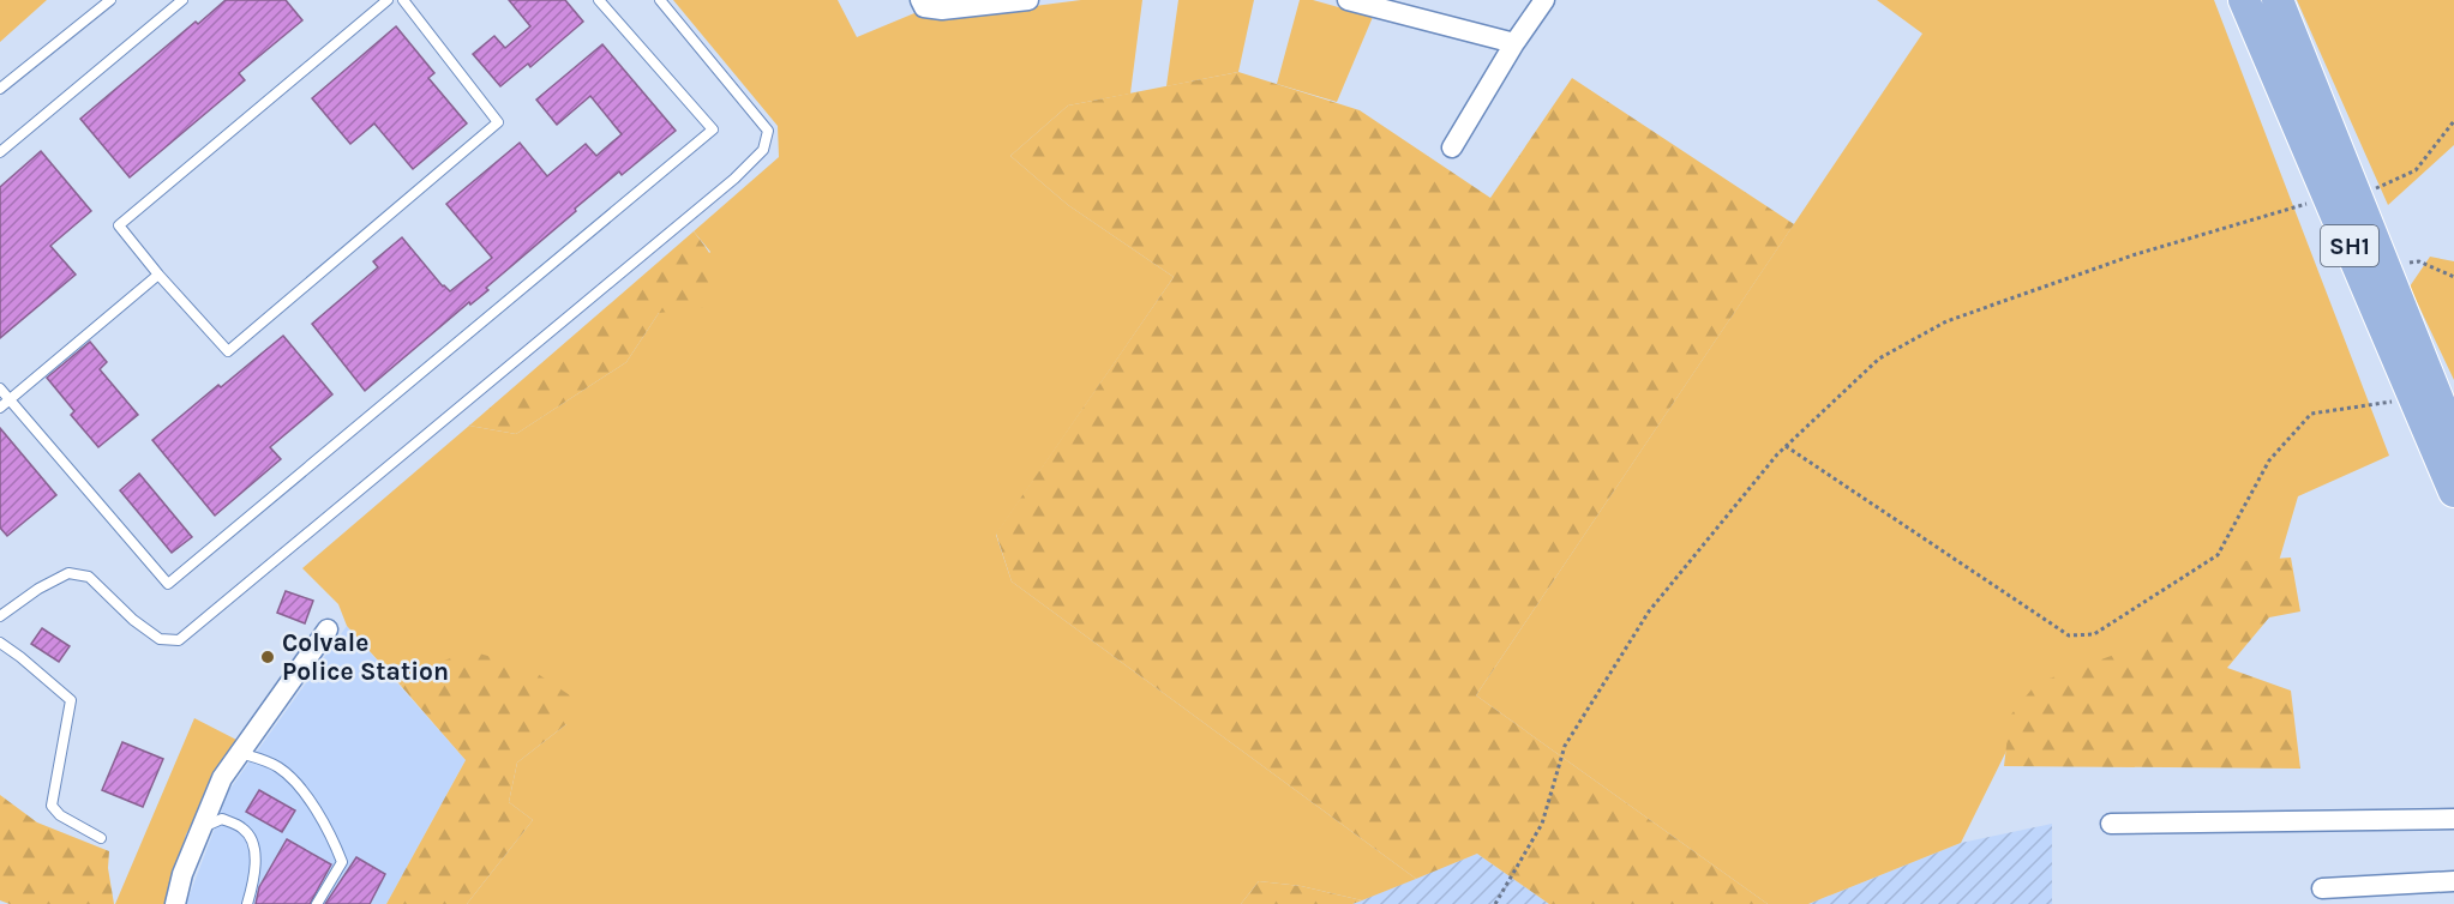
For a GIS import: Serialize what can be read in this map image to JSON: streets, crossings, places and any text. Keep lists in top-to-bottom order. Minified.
{"streets":{"main road":["SH1"]},"places":["Colvale Police Station"]}
